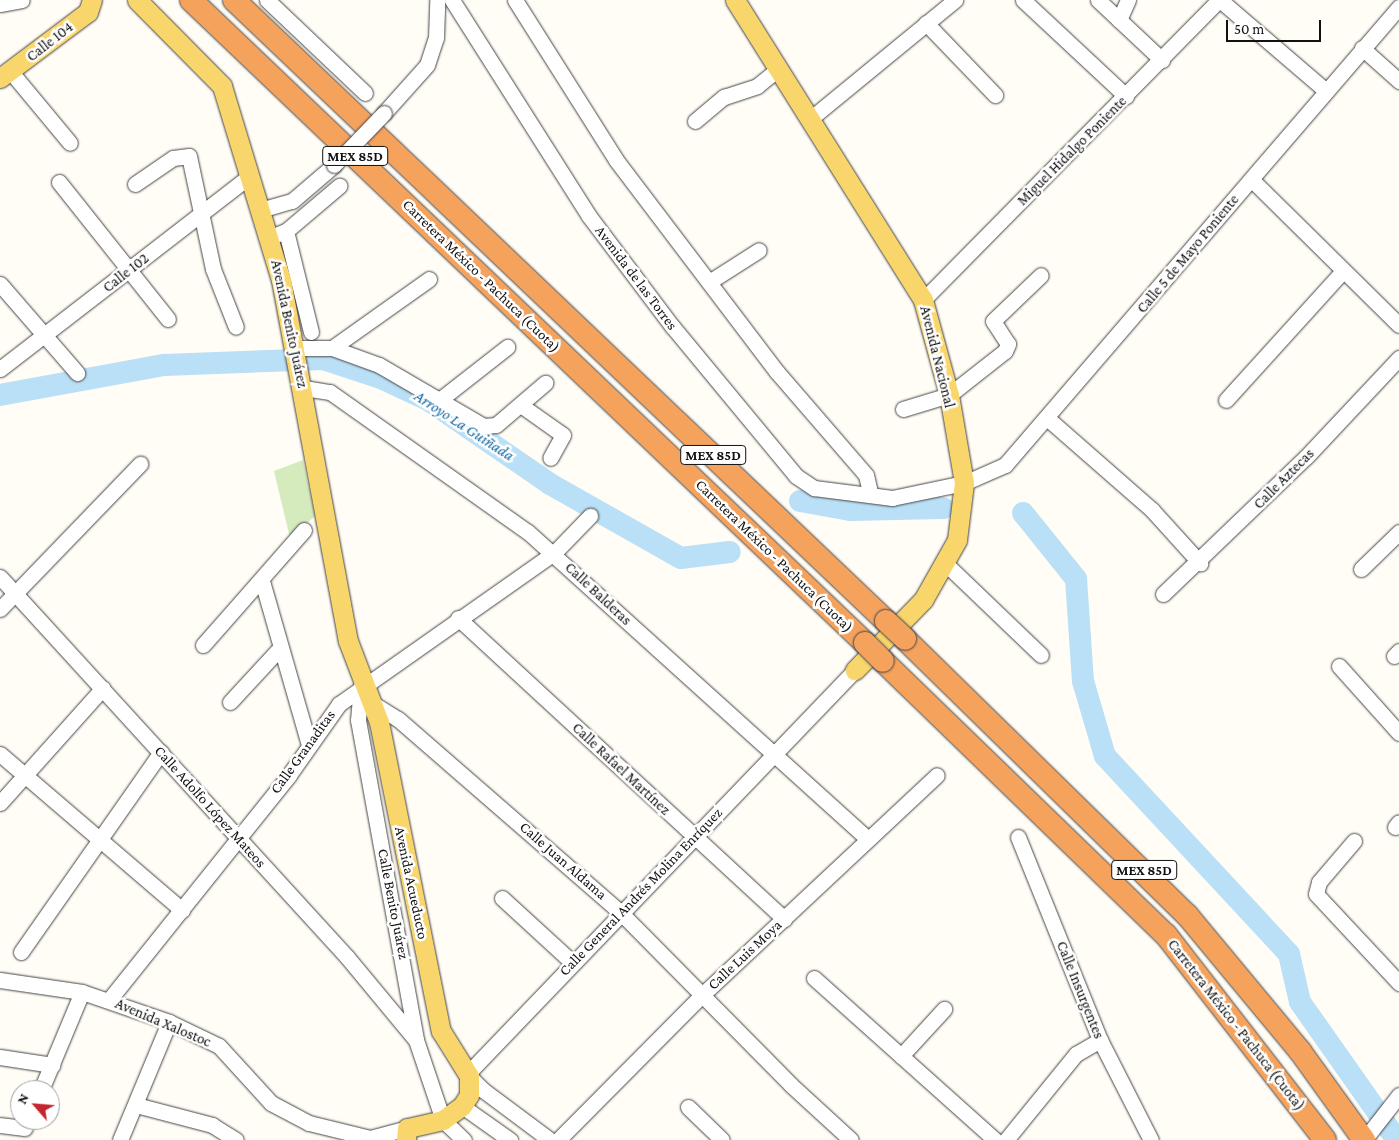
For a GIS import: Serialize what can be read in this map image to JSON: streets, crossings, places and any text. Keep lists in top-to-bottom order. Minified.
{"streets":{"highway":["MEX 85D","Carretera México - Pachuca (Cuota)"],"main road":["Calle 104","Avenida Benito Juárez","Avenida Nacional","Avenida Acueducto","Calle General Andrés Molina Enríquez","Avenida Xalostoc"],"street":["Miguel Hidalgo Poniente","Calle 5 de Mayo Poniente","Calle 102","Avenida de las Torres","Calle Aztecas","Calle Balderas","Calle Granaditas","Calle Rafael Martínez","Calle Adolfo López Mateos","Calle Juan Aldama","Calle Benito Juárez","Calle Luis Moya","Calle Insurgentes"]},"crossings":[["Miguel Hidalgo Poniente","Avenida Nacional"],["Calle 5 de Mayo Poniente","Avenida de las Torres"],["Calle 5 de Mayo Poniente","Avenida Nacional"],["Calle 102","Avenida Benito Juárez"],["Avenida de las Torres","Avenida Nacional"],["Avenida Benito Juárez","Calle Balderas"],["Avenida Benito Juárez","Calle Granaditas"],["Avenida Benito Juárez","Calle Juan Aldama"],["Avenida Benito Juárez","Avenida Acueducto"],["Avenida Benito Juárez","Calle Benito Juárez"],["Avenida Nacional","Calle General Andrés Molina Enríquez"],["Calle Balderas","Calle Granaditas"],["Calle Balderas","Calle General Andrés Molina Enríquez"],["Calle Balderas","Calle Luis Moya"],["Calle Granaditas","Calle Rafael Martínez"],["Calle Granaditas","Calle Adolfo López Mateos"],["Calle Granaditas","Calle Juan Aldama"],["Calle Granaditas","Avenida Acueducto"],["Calle Granaditas","Calle Benito Juárez"],["Calle Granaditas","Avenida Xalostoc"],["Calle Rafael Martínez","Calle General Andrés Molina Enríquez"],["Calle Rafael Martínez","Calle Luis Moya"],["Calle Adolfo López Mateos","Calle Benito Juárez"],["Calle Juan Aldama","Avenida Acueducto"],["Calle Juan Aldama","Calle General Andrés Molina Enríquez"],["Calle Juan Aldama","Calle Benito Juárez"],["Calle Juan Aldama","Calle Luis Moya"],["Avenida Acueducto","Calle General Andrés Molina Enríquez"],["Avenida Acueducto","Calle Benito Juárez"],["Calle Benito Juárez","Avenida Xalostoc"]],"water":["Arroyo La Guiñada"],"scale_bar":"50 m","north":"top left"}
